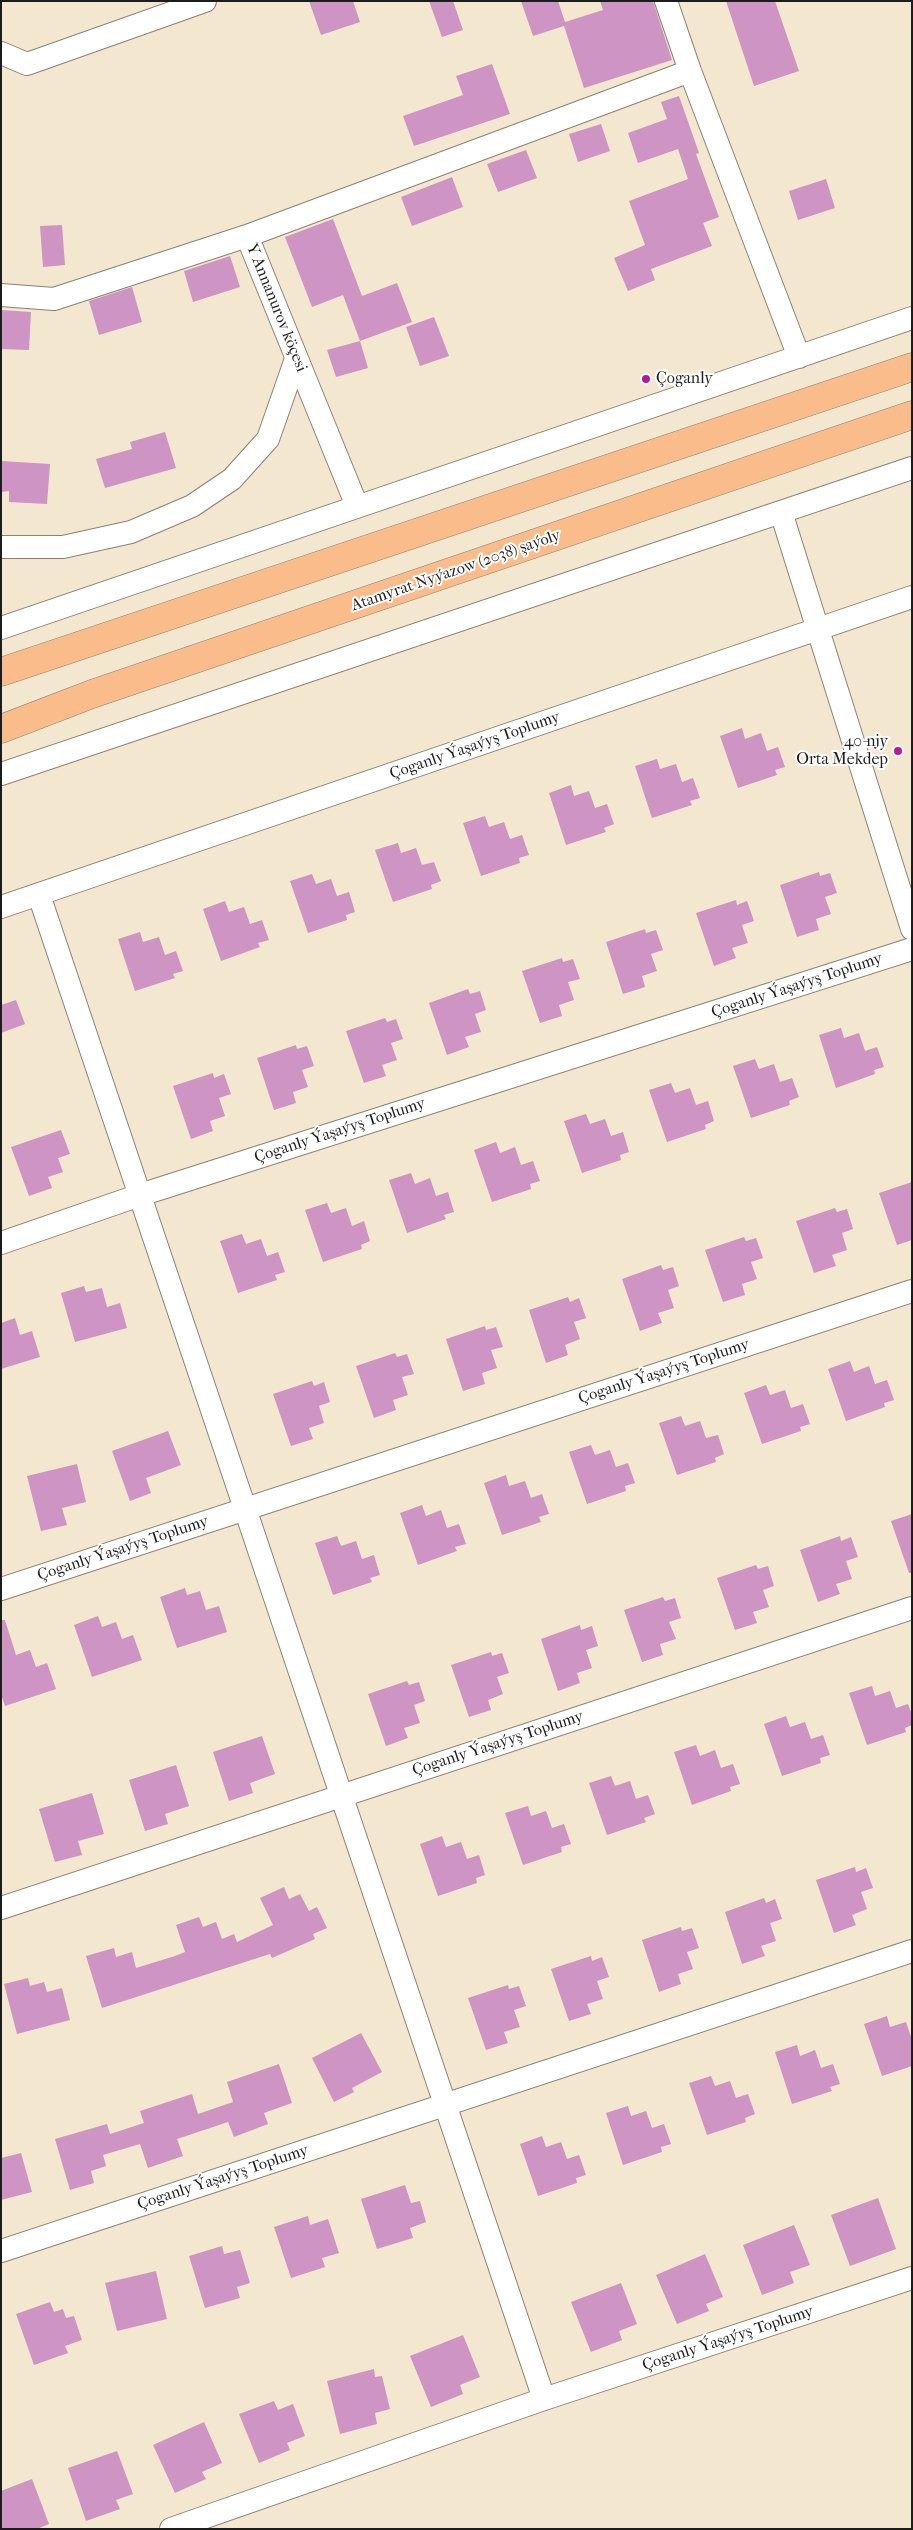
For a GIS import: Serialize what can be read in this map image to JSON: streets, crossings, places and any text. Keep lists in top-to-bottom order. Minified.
{"streets":{"main road":["Atamyrat Nyýazow (2038) şaýoly"],"street":["Y Annanurov köçesi","Çoganly Ýaşaýyş Toplumy"]},"places":["Çoganly","40-njy Orta Mekdep"]}
